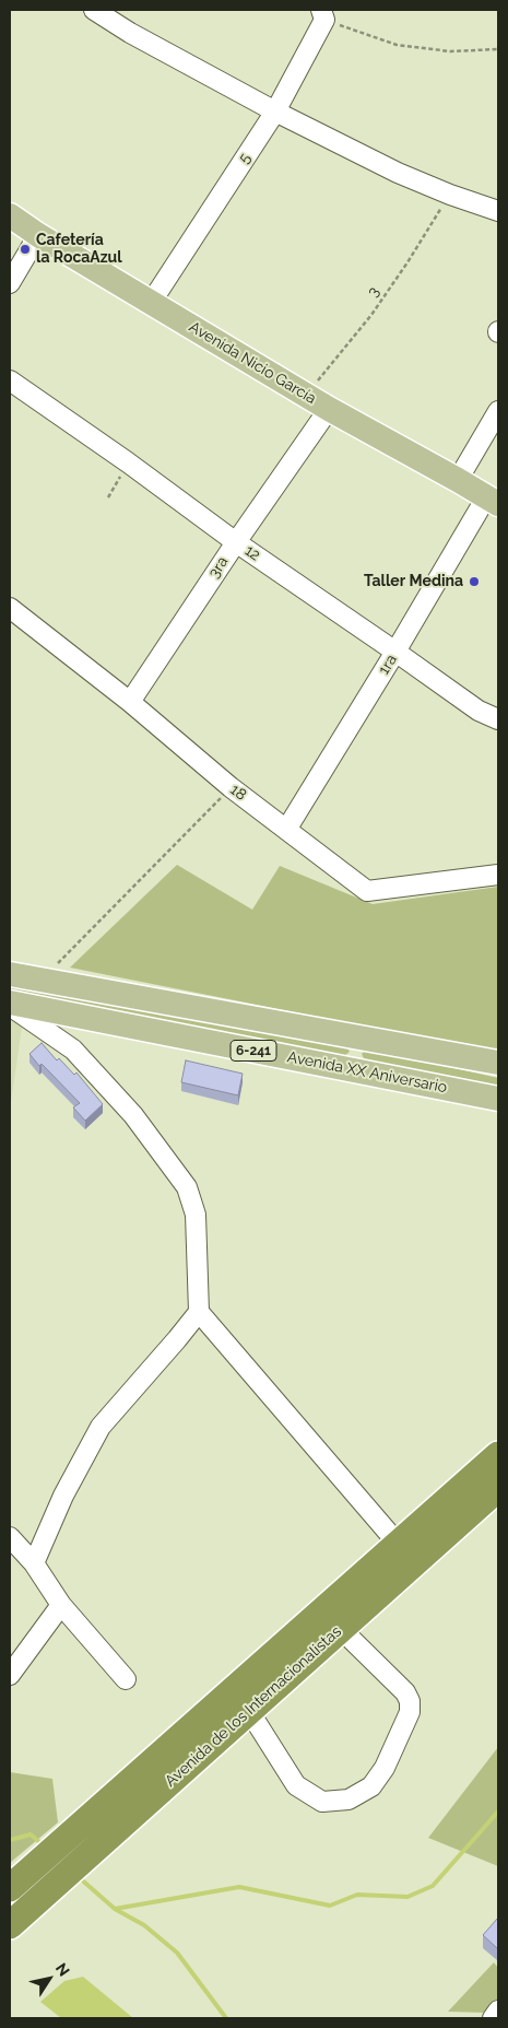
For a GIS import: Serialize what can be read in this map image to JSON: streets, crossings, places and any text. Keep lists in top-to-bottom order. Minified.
{"streets":{"highway":["Avenida de los Internacionalistas"],"main road":["Avenida Nicio García","6-241","Avenida XX Aniversario"],"street":["5","12","3ra","1ra","18"],"path":["3"]},"crossings":[["5","Avenida Nicio García"],["3","Avenida Nicio García"],["Avenida Nicio García","3ra"],["Avenida Nicio García","1ra"],["12","3ra"],["12","1ra"],["3ra","18"],["1ra","18"]],"places":["Cafetería la RocaAzul","Taller Medina"],"north":"top right"}
